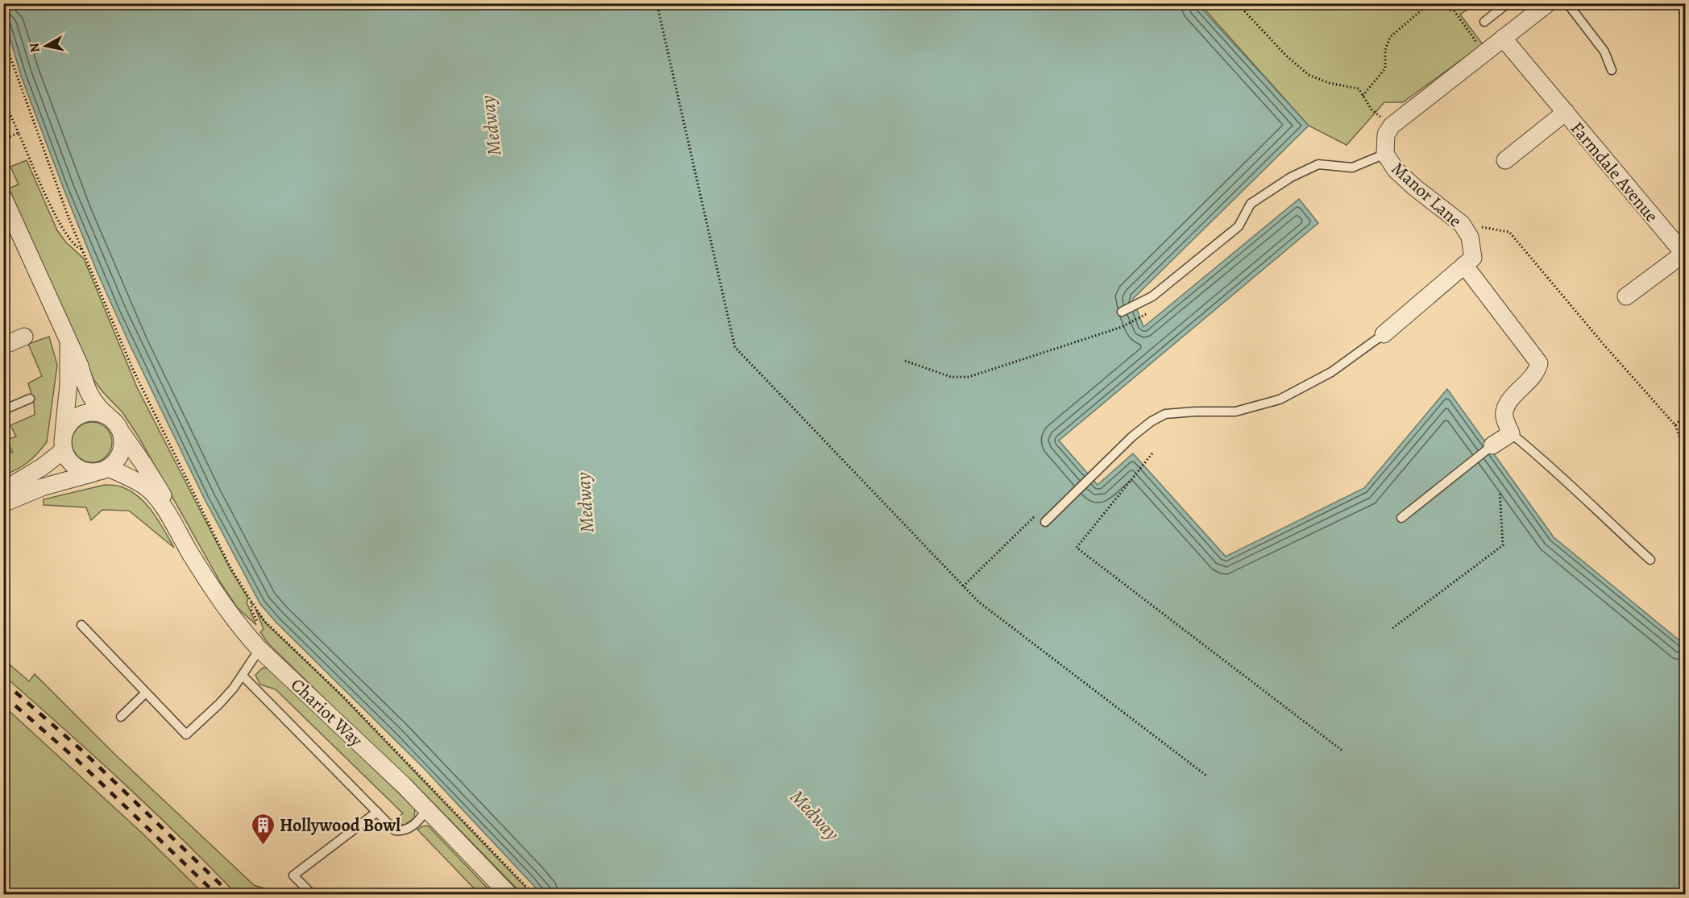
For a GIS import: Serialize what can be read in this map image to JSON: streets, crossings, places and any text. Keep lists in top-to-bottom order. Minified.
{"streets":{"street":["Farmdale Avenue","Manor Lane","Chariot Way"]},"water":["Medway"],"places":{"building":["Hollywood Bowl"]},"north":"left"}
